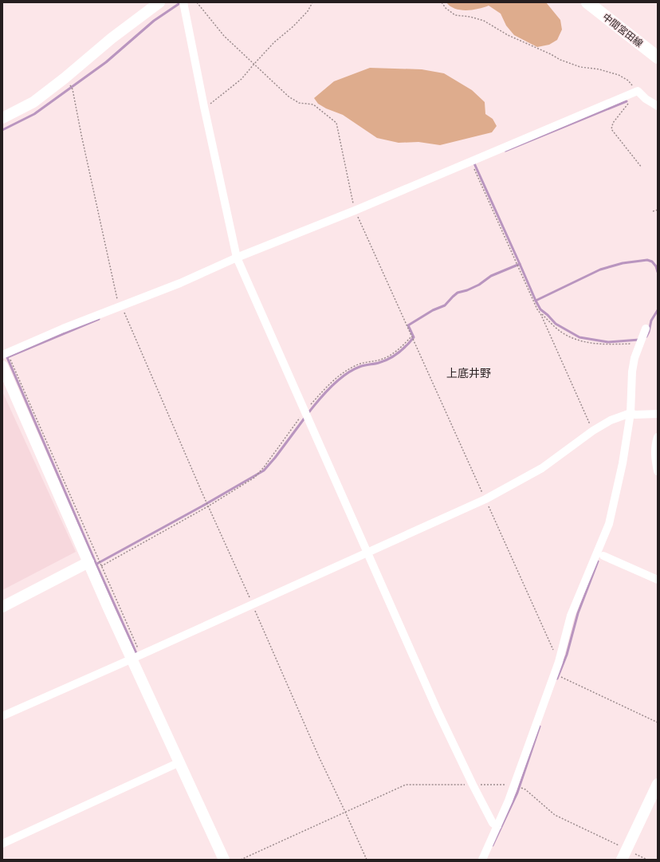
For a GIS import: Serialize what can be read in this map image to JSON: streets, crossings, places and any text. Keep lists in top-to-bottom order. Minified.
{"streets":{"main road":["中間宮田線"]},"districts":["上底井野"]}
